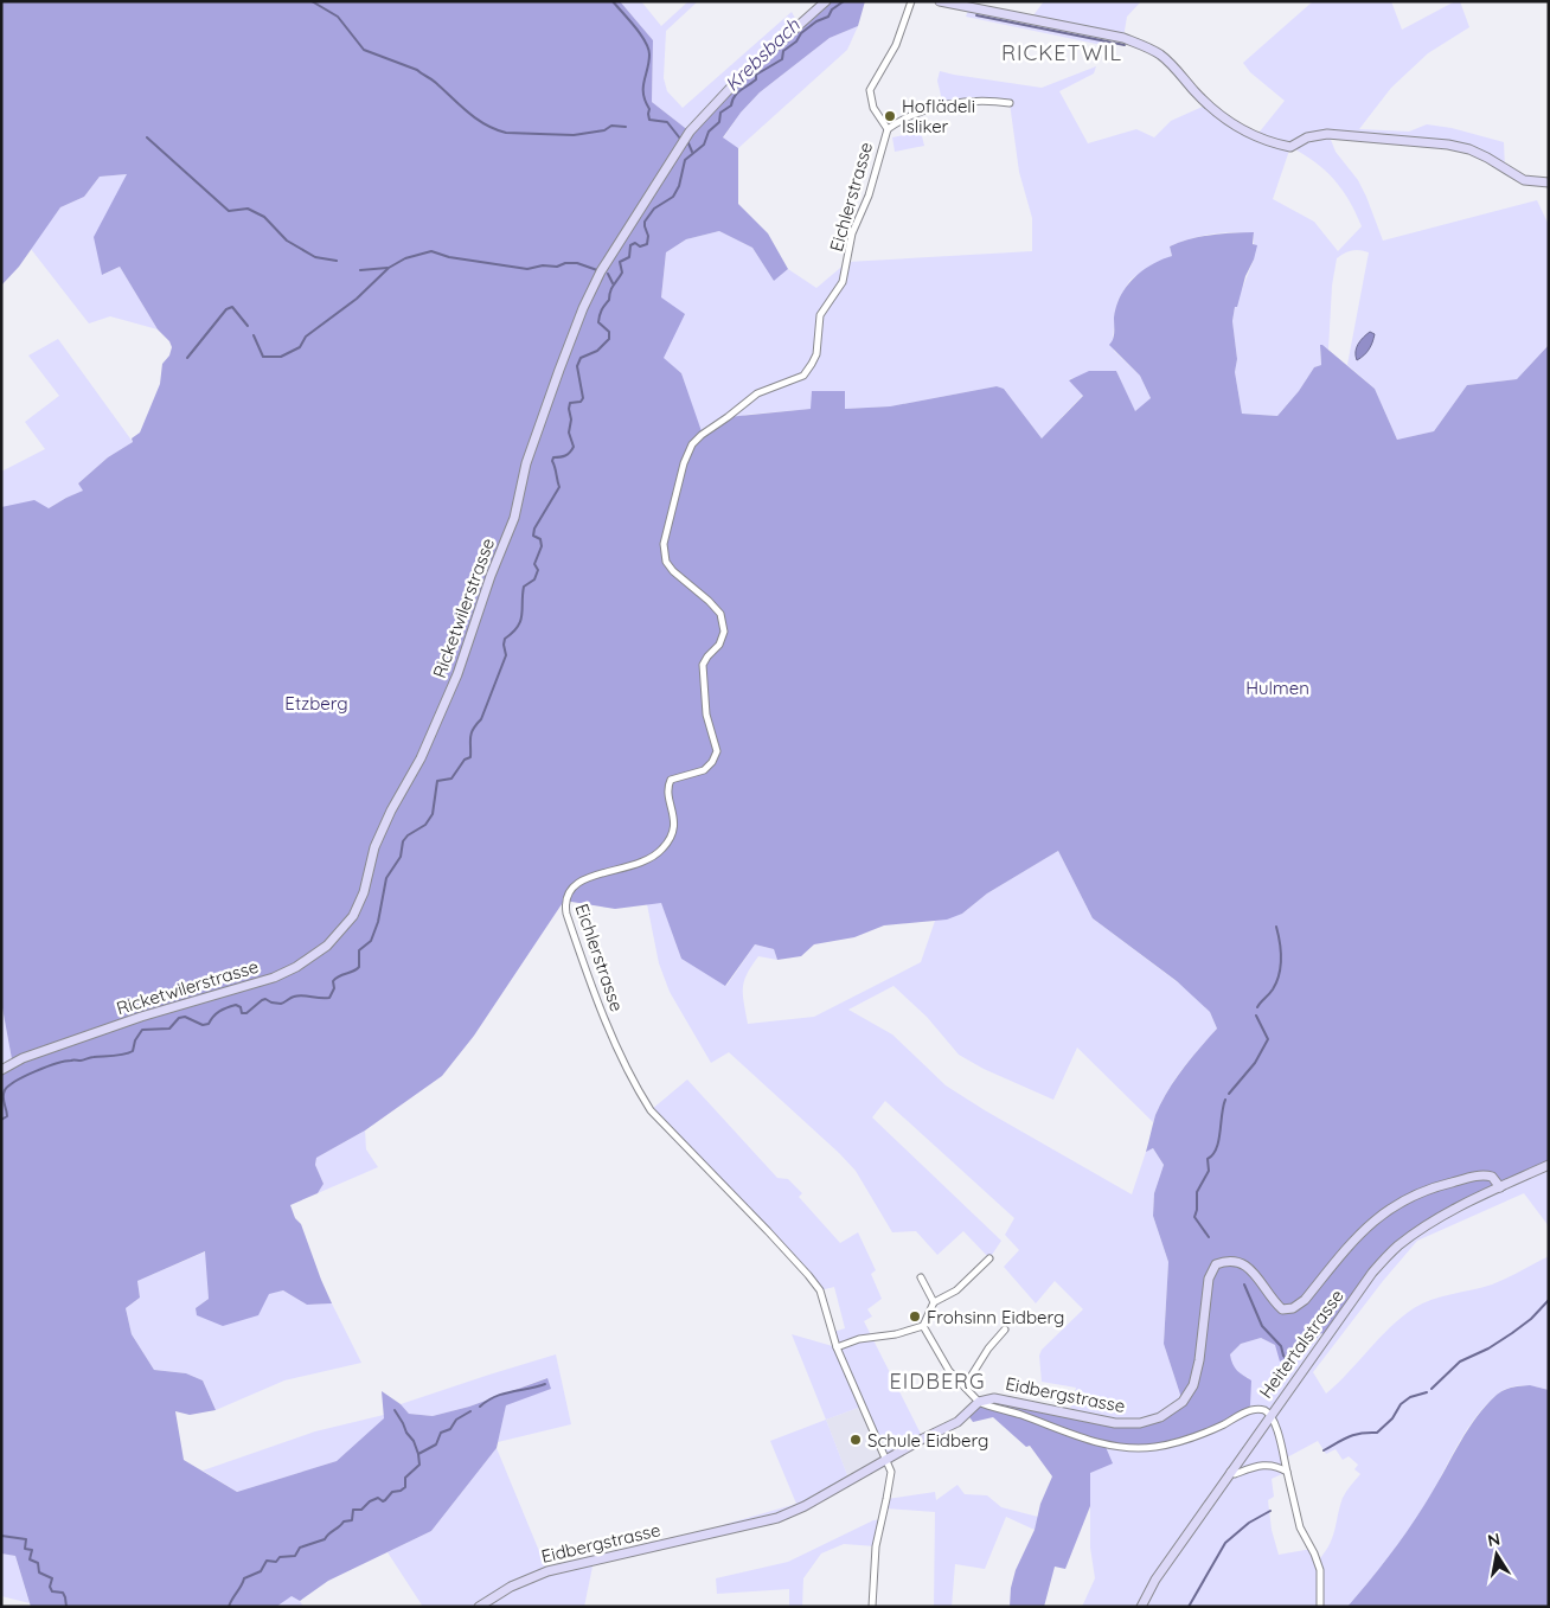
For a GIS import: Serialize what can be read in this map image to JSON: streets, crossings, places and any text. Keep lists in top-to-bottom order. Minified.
{"streets":{"street":["Eichlerstrasse","Ricketwilerstrasse","Heitertalstrasse","Eidbergstrasse"]},"crossings":[["Eichlerstrasse","Eidbergstrasse"],["Heitertalstrasse","Eidbergstrasse"]],"districts":["RICKETWIL","EIDBERG"],"water":["Krebsbach"],"parks":["Hulmen","Etzberg"],"places":["Hoflädeli Isliker","Frohsinn Eidberg","Schule Eidberg"],"north":"top"}
